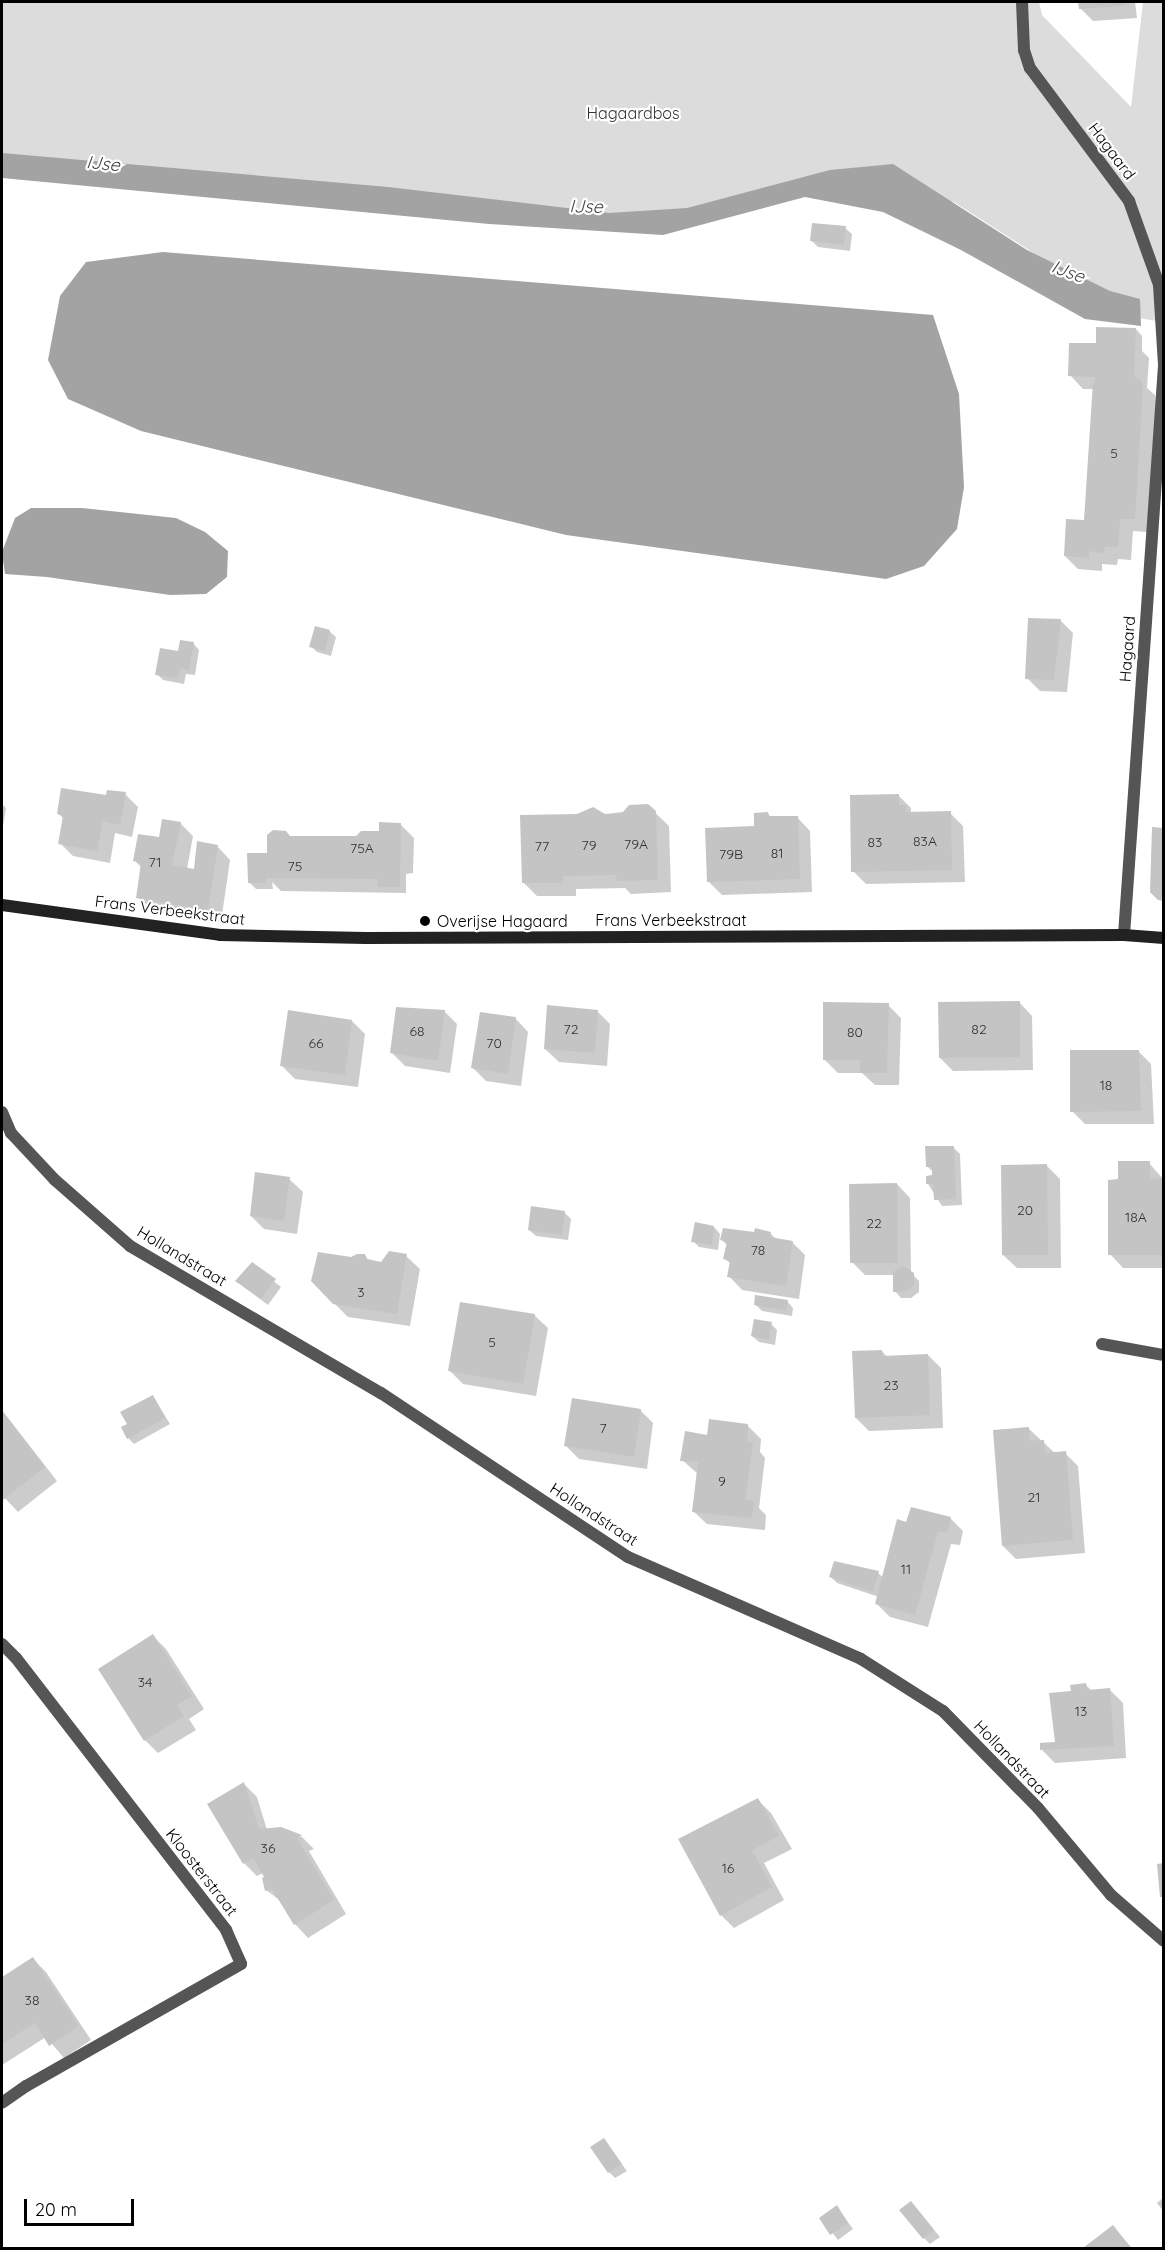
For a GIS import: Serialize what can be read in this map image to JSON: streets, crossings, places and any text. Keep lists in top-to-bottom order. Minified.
{"streets":{"main road":["Frans Verbeekstraat"],"street":["Hagaard","Hollandstraat","Kloosterstraat"]},"crossings":[["Hagaard","Frans Verbeekstraat"]],"water":["IJse"],"parks":["Hagaardbos"],"places":["Overijse Hagaard"],"house_numbers":["5","83A","83","79A","79","77","75A","81","79B","71","75","72","82","68","80","66","70","18","20","18A","22","78","3","5","23","7","9","21","11","34","13","36","16","38"],"scale_bar":"20 m"}
